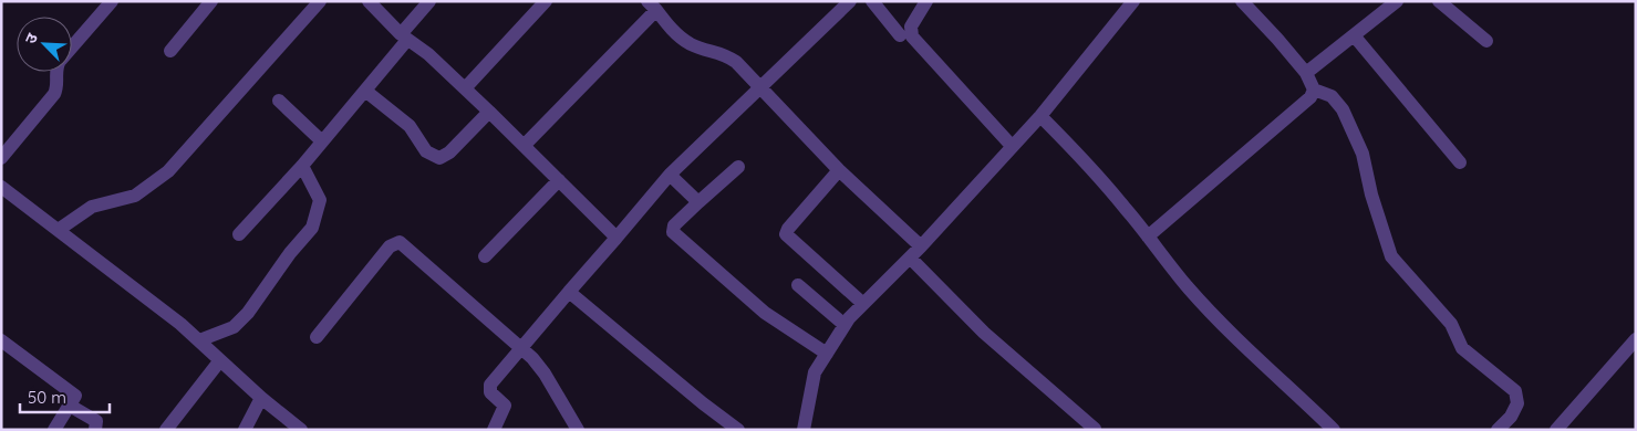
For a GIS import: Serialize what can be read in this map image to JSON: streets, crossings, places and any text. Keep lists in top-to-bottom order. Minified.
{"scale_bar":"50 m","north":"top left"}
